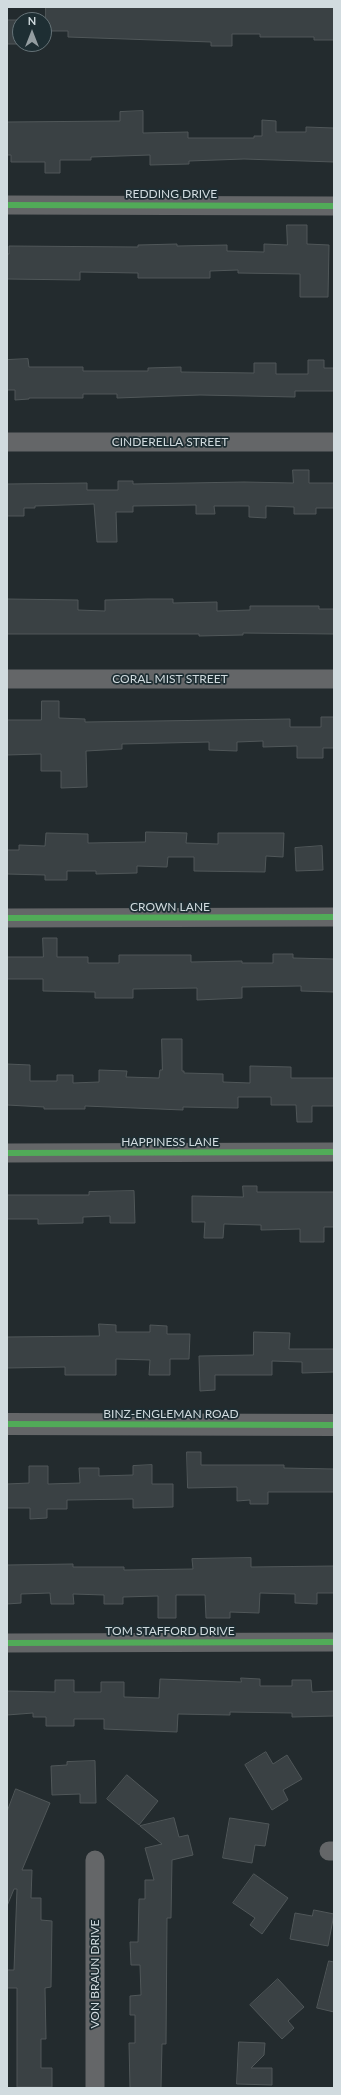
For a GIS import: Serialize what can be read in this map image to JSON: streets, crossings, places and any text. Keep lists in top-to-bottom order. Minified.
{"streets":{"street":["REDDING DRIVE","CINDERELLA STREET","CORAL MIST STREET","CROWN LANE","HAPPINESS LANE","BINZ-ENGLEMAN ROAD","TOM STAFFORD DRIVE","VON BRAUN DRIVE"]},"north":"top"}
